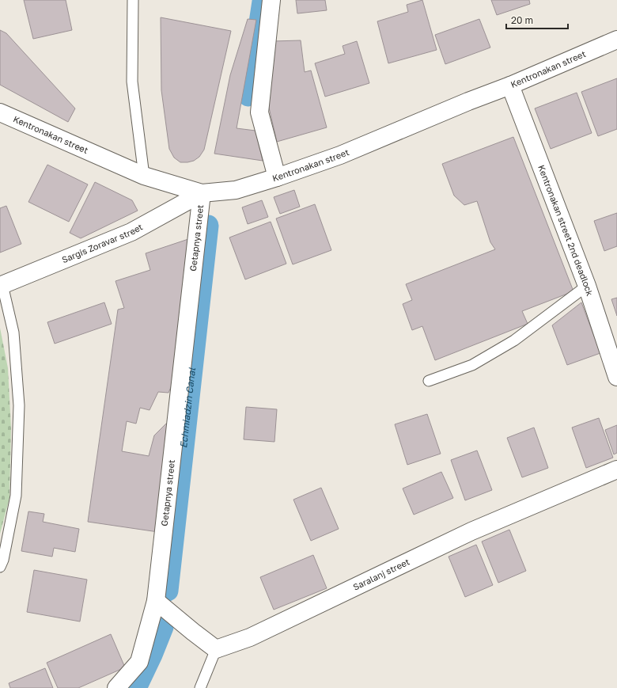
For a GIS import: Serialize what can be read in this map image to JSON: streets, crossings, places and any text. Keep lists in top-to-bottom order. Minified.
{"streets":{"street":["Kentronakan street","Kentronakan street 2nd deadlock","Getapnya street","Sargis Zoravar street","Saralanj street"]},"crossings":[["Kentronakan street","Kentronakan street 2nd deadlock"],["Kentronakan street","Getapnya street"],["Kentronakan street","Sargis Zoravar street"],["Getapnya street","Sargis Zoravar street"]],"water":["Echmiadzin Canal"],"scale_bar":"20 m"}
